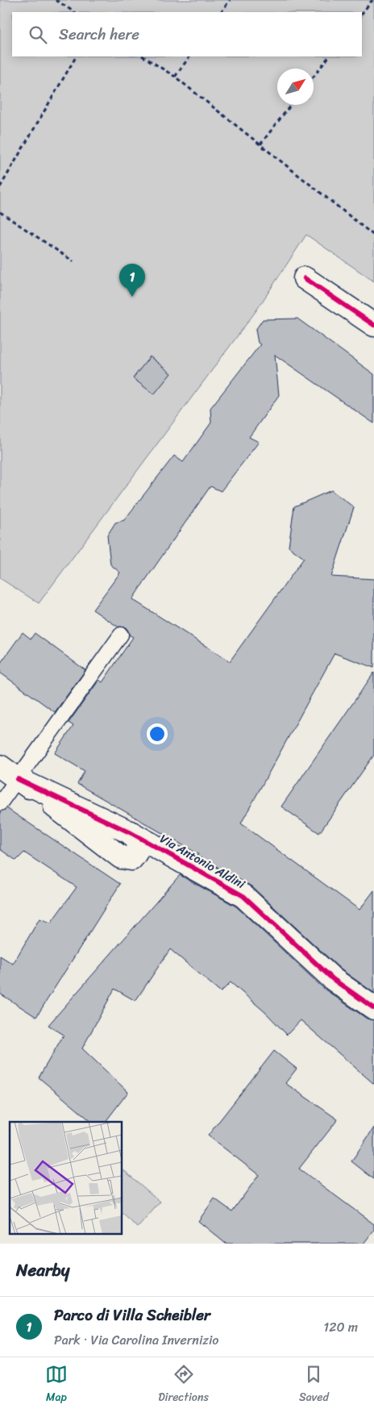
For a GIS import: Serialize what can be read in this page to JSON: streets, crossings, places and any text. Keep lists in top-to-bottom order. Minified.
{"streets":{"street":["Via Antonio Aldini"]},"north":"top right","page":{"search":"Search here","pins":"1","heading":"Nearby","list":[{"mark":"1","name":"Parco di Villa Scheibler","note":"Park · Via Carolina Invernizio","value":"120 m"}],"nav":["Map","Directions","Saved"]}}
